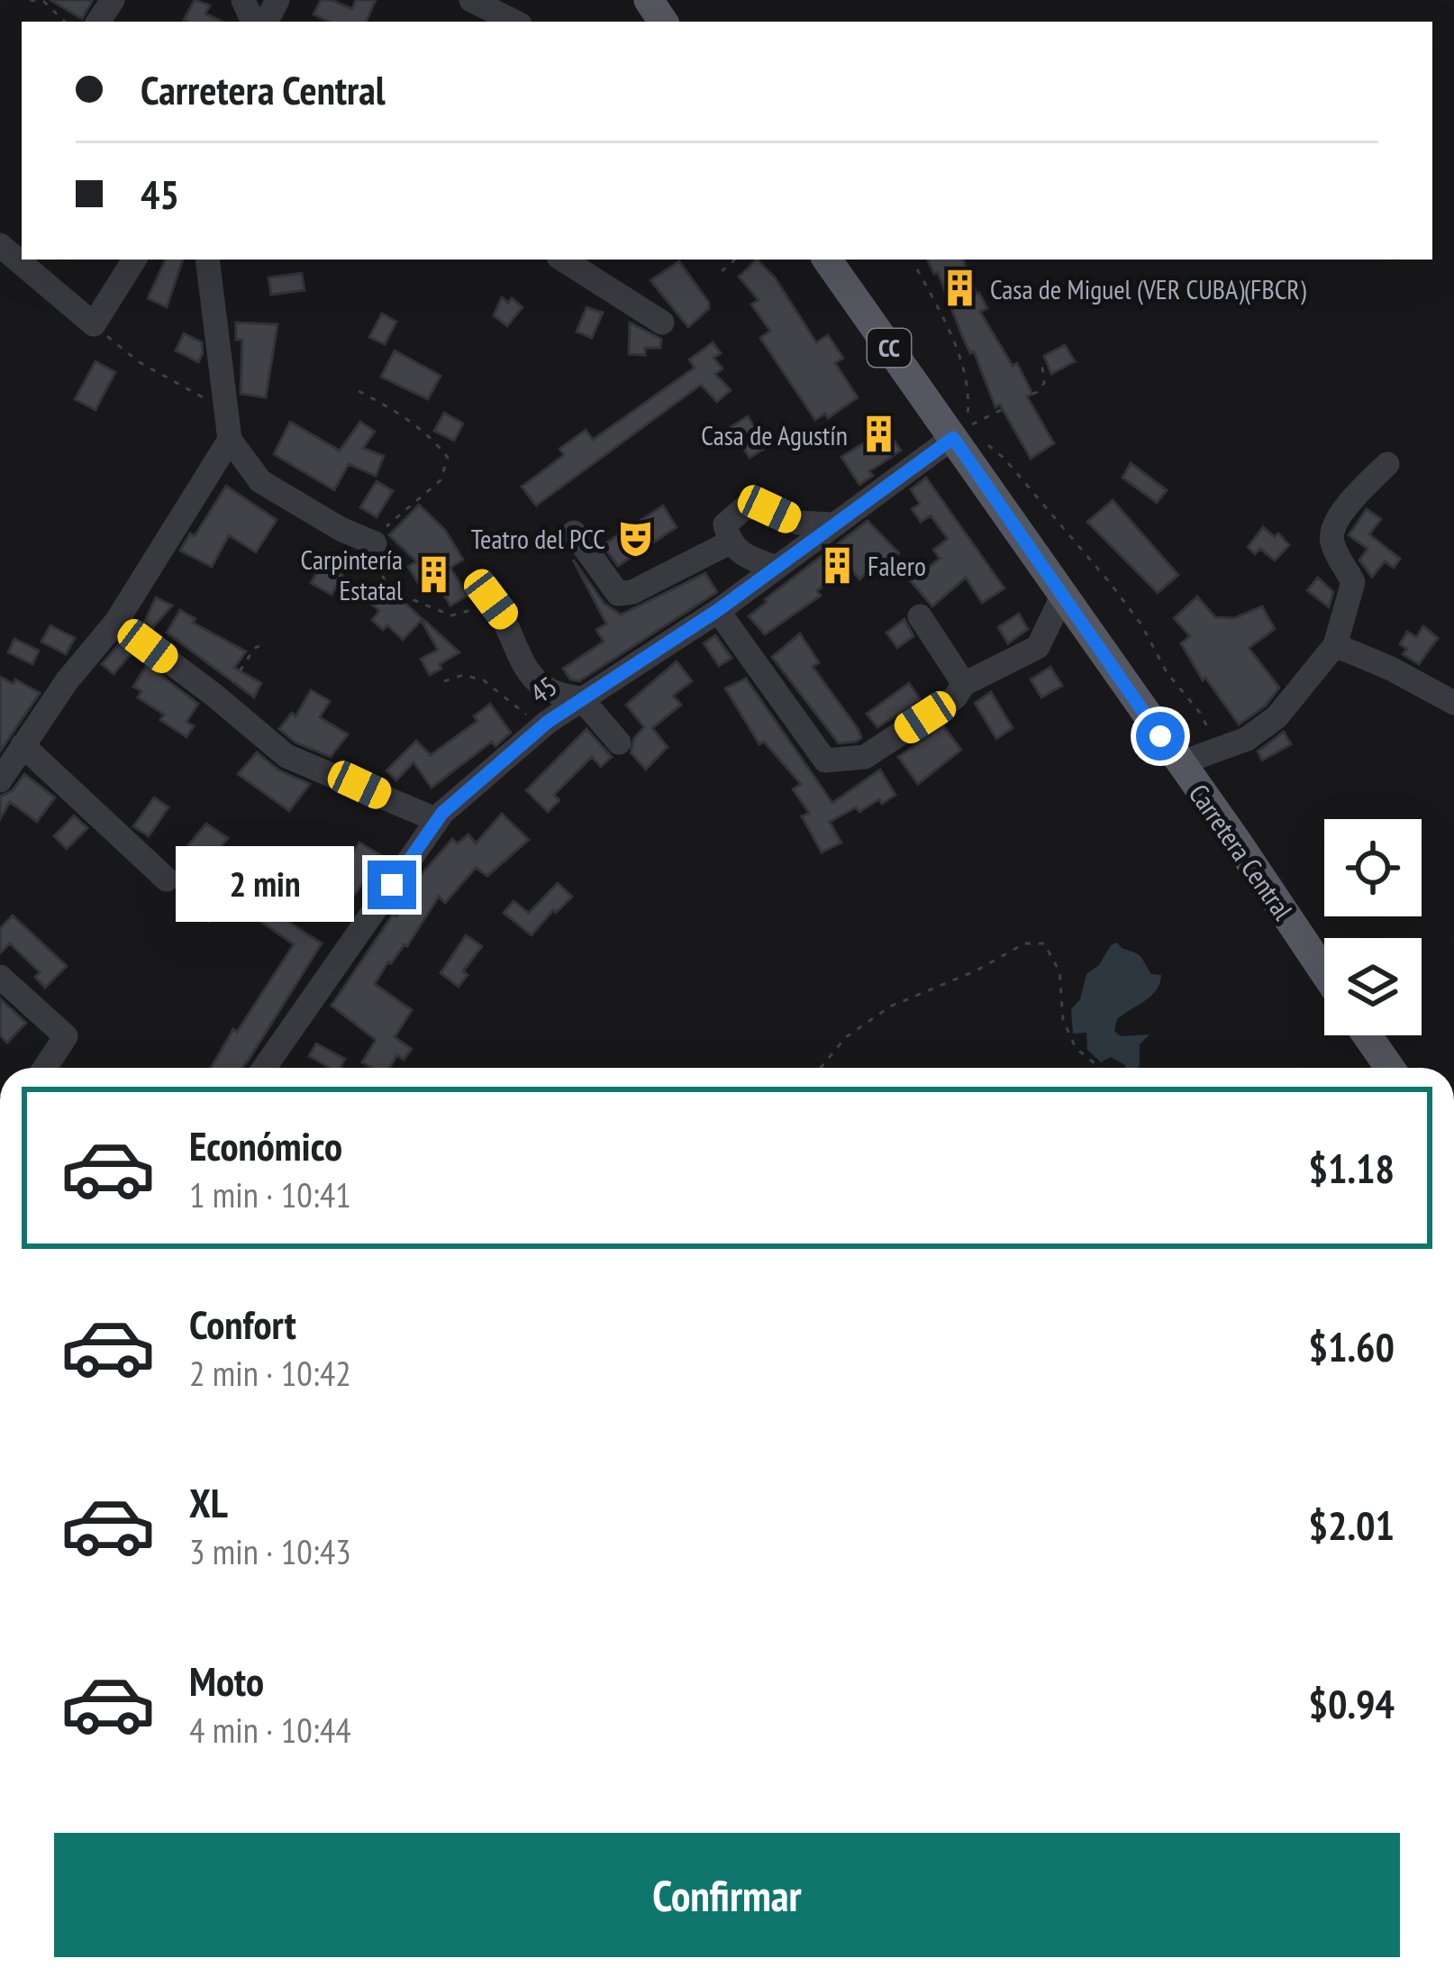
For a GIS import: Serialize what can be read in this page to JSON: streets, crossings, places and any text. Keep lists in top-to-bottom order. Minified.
{"streets":{"main road":["CC","Carretera Central"],"street":["45"]},"crossings":[["CC","45"],["CC","Carretera Central"],["45","Carretera Central"]],"places":{"building":["Casa de Miguel (VER CUBA)(FBCR)","Casa de Agustín","Falero","Carpintería Estatal"],"theatre":["Teatro del PCC"]},"page":{"banner":["Carretera Central","45"],"bubble":"2 min","list":[{"name":"Económico","note":"1 min · 10:41","value":"$1.18"},{"name":"Confort","note":"2 min · 10:42","value":"$1.60"},{"name":"XL","note":"3 min · 10:43","value":"$2.01"},{"name":"Moto","note":"4 min · 10:44","value":"$0.94"}],"buttons":"Confirmar"}}
